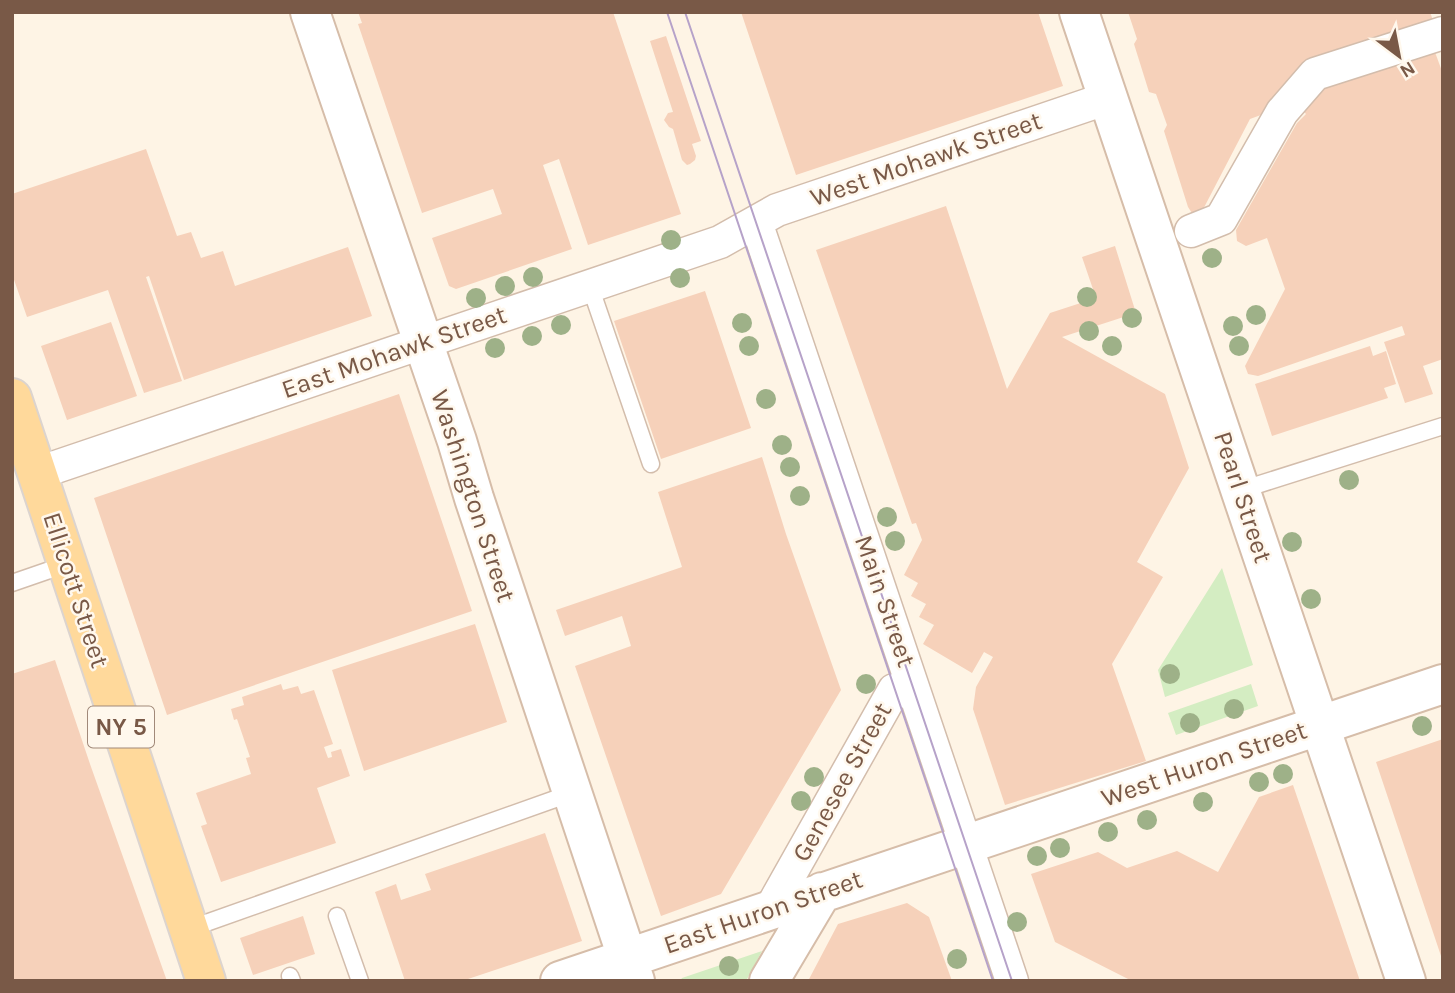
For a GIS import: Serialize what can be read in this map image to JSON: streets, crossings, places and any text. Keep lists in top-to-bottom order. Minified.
{"streets":{"main road":["Ellicott Street","NY 5"],"street":["West Mohawk Street","East Mohawk Street","Washington Street","Pearl Street","Main Street","West Huron Street","Genesee Street","East Huron Street"]},"crossings":[["West Mohawk Street","East Mohawk Street"],["West Mohawk Street","Pearl Street"],["West Mohawk Street","Main Street"],["East Mohawk Street","Washington Street"],["East Mohawk Street","Ellicott Street"],["East Mohawk Street","Main Street"],["Washington Street","East Huron Street"],["Pearl Street","West Huron Street"],["Main Street","West Huron Street"],["Main Street","Genesee Street"],["Main Street","East Huron Street"],["West Huron Street","East Huron Street"],["Genesee Street","East Huron Street"]],"north":"bottom right"}
